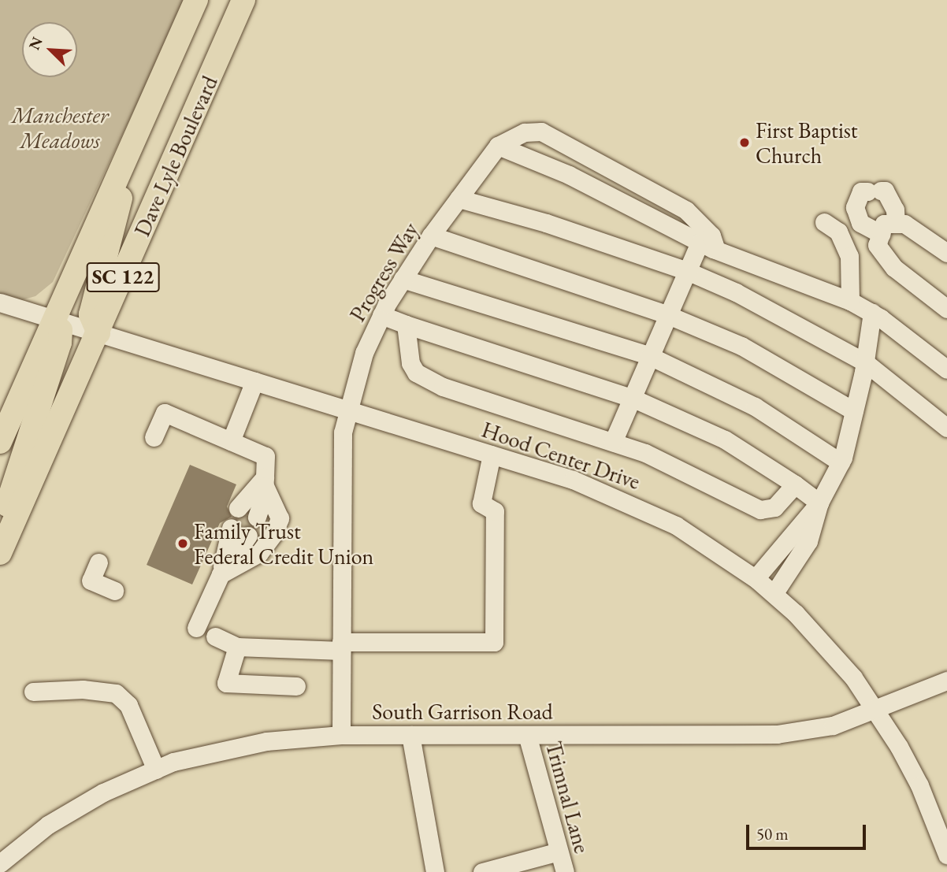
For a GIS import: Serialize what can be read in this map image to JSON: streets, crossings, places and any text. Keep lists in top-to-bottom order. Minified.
{"streets":{"main road":["Dave Lyle Boulevard","SC 122"],"street":["Progress Way","Hood Center Drive","South Garrison Road","Trimnal Lane"]},"crossings":[["Dave Lyle Boulevard","Hood Center Drive"],["Progress Way","Hood Center Drive"],["Progress Way","South Garrison Road"],["Hood Center Drive","South Garrison Road"],["South Garrison Road","Trimnal Lane"]],"parks":["Manchester Meadows"],"places":["First Baptist Church","Family Trust Federal Credit Union"],"scale_bar":"50 m","north":"top left"}
